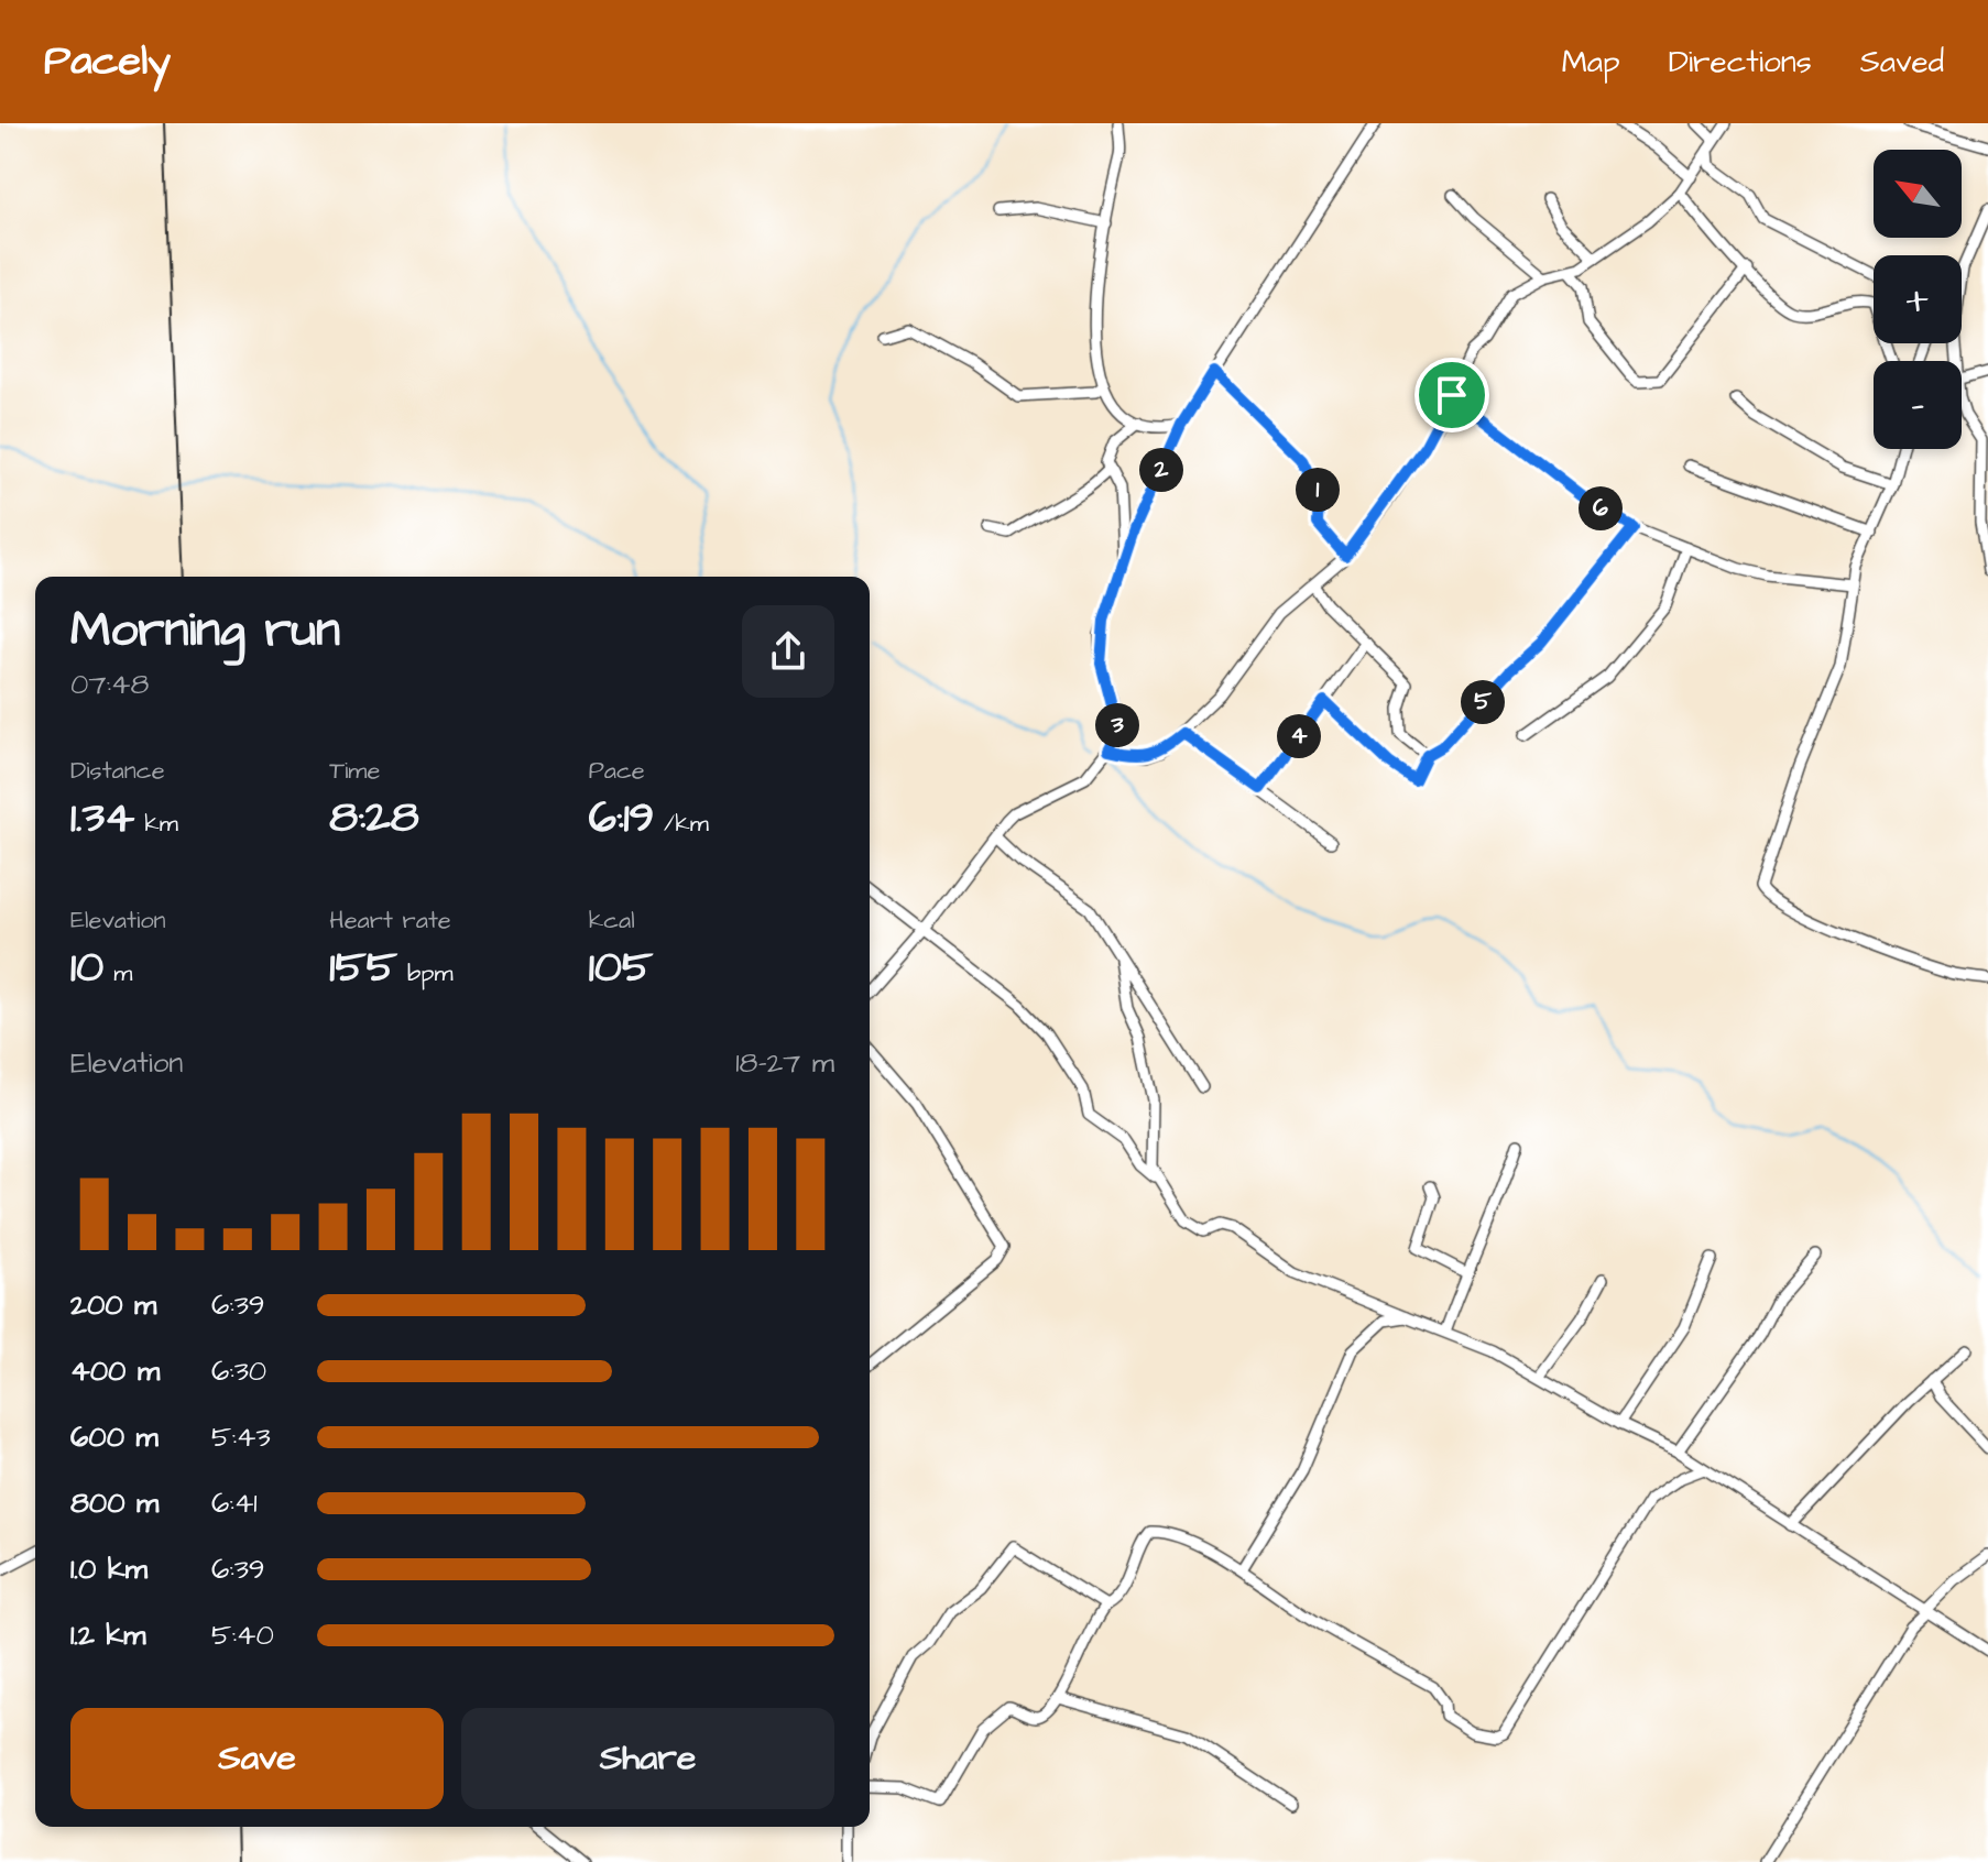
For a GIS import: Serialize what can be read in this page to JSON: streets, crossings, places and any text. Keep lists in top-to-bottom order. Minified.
{"north":"top left","page":{"header":"Pacely","nav":["Map","Directions","Saved"],"map_buttons":["+","−"],"pins":["2","1","6","5","3","4"],"heading":["Morning run","07:48"],"stats":[["Distance","1.34 km"],["Time","8:28"],["Pace","6:19 /km"],["Elevation","10 m"],["Heart rate","155 bpm"],["kcal","105"]],"chart":["Elevation","18–27 m"],"list":[{"name":"200 m","note":"6:39"},{"name":"400 m","note":"6:30"},{"name":"600 m","note":"5:43"},{"name":"800 m","note":"6:41"},{"name":"1.0 km","note":"6:39"},{"name":"1.2 km","note":"5:40"}],"buttons":["Save","Share"]}}
